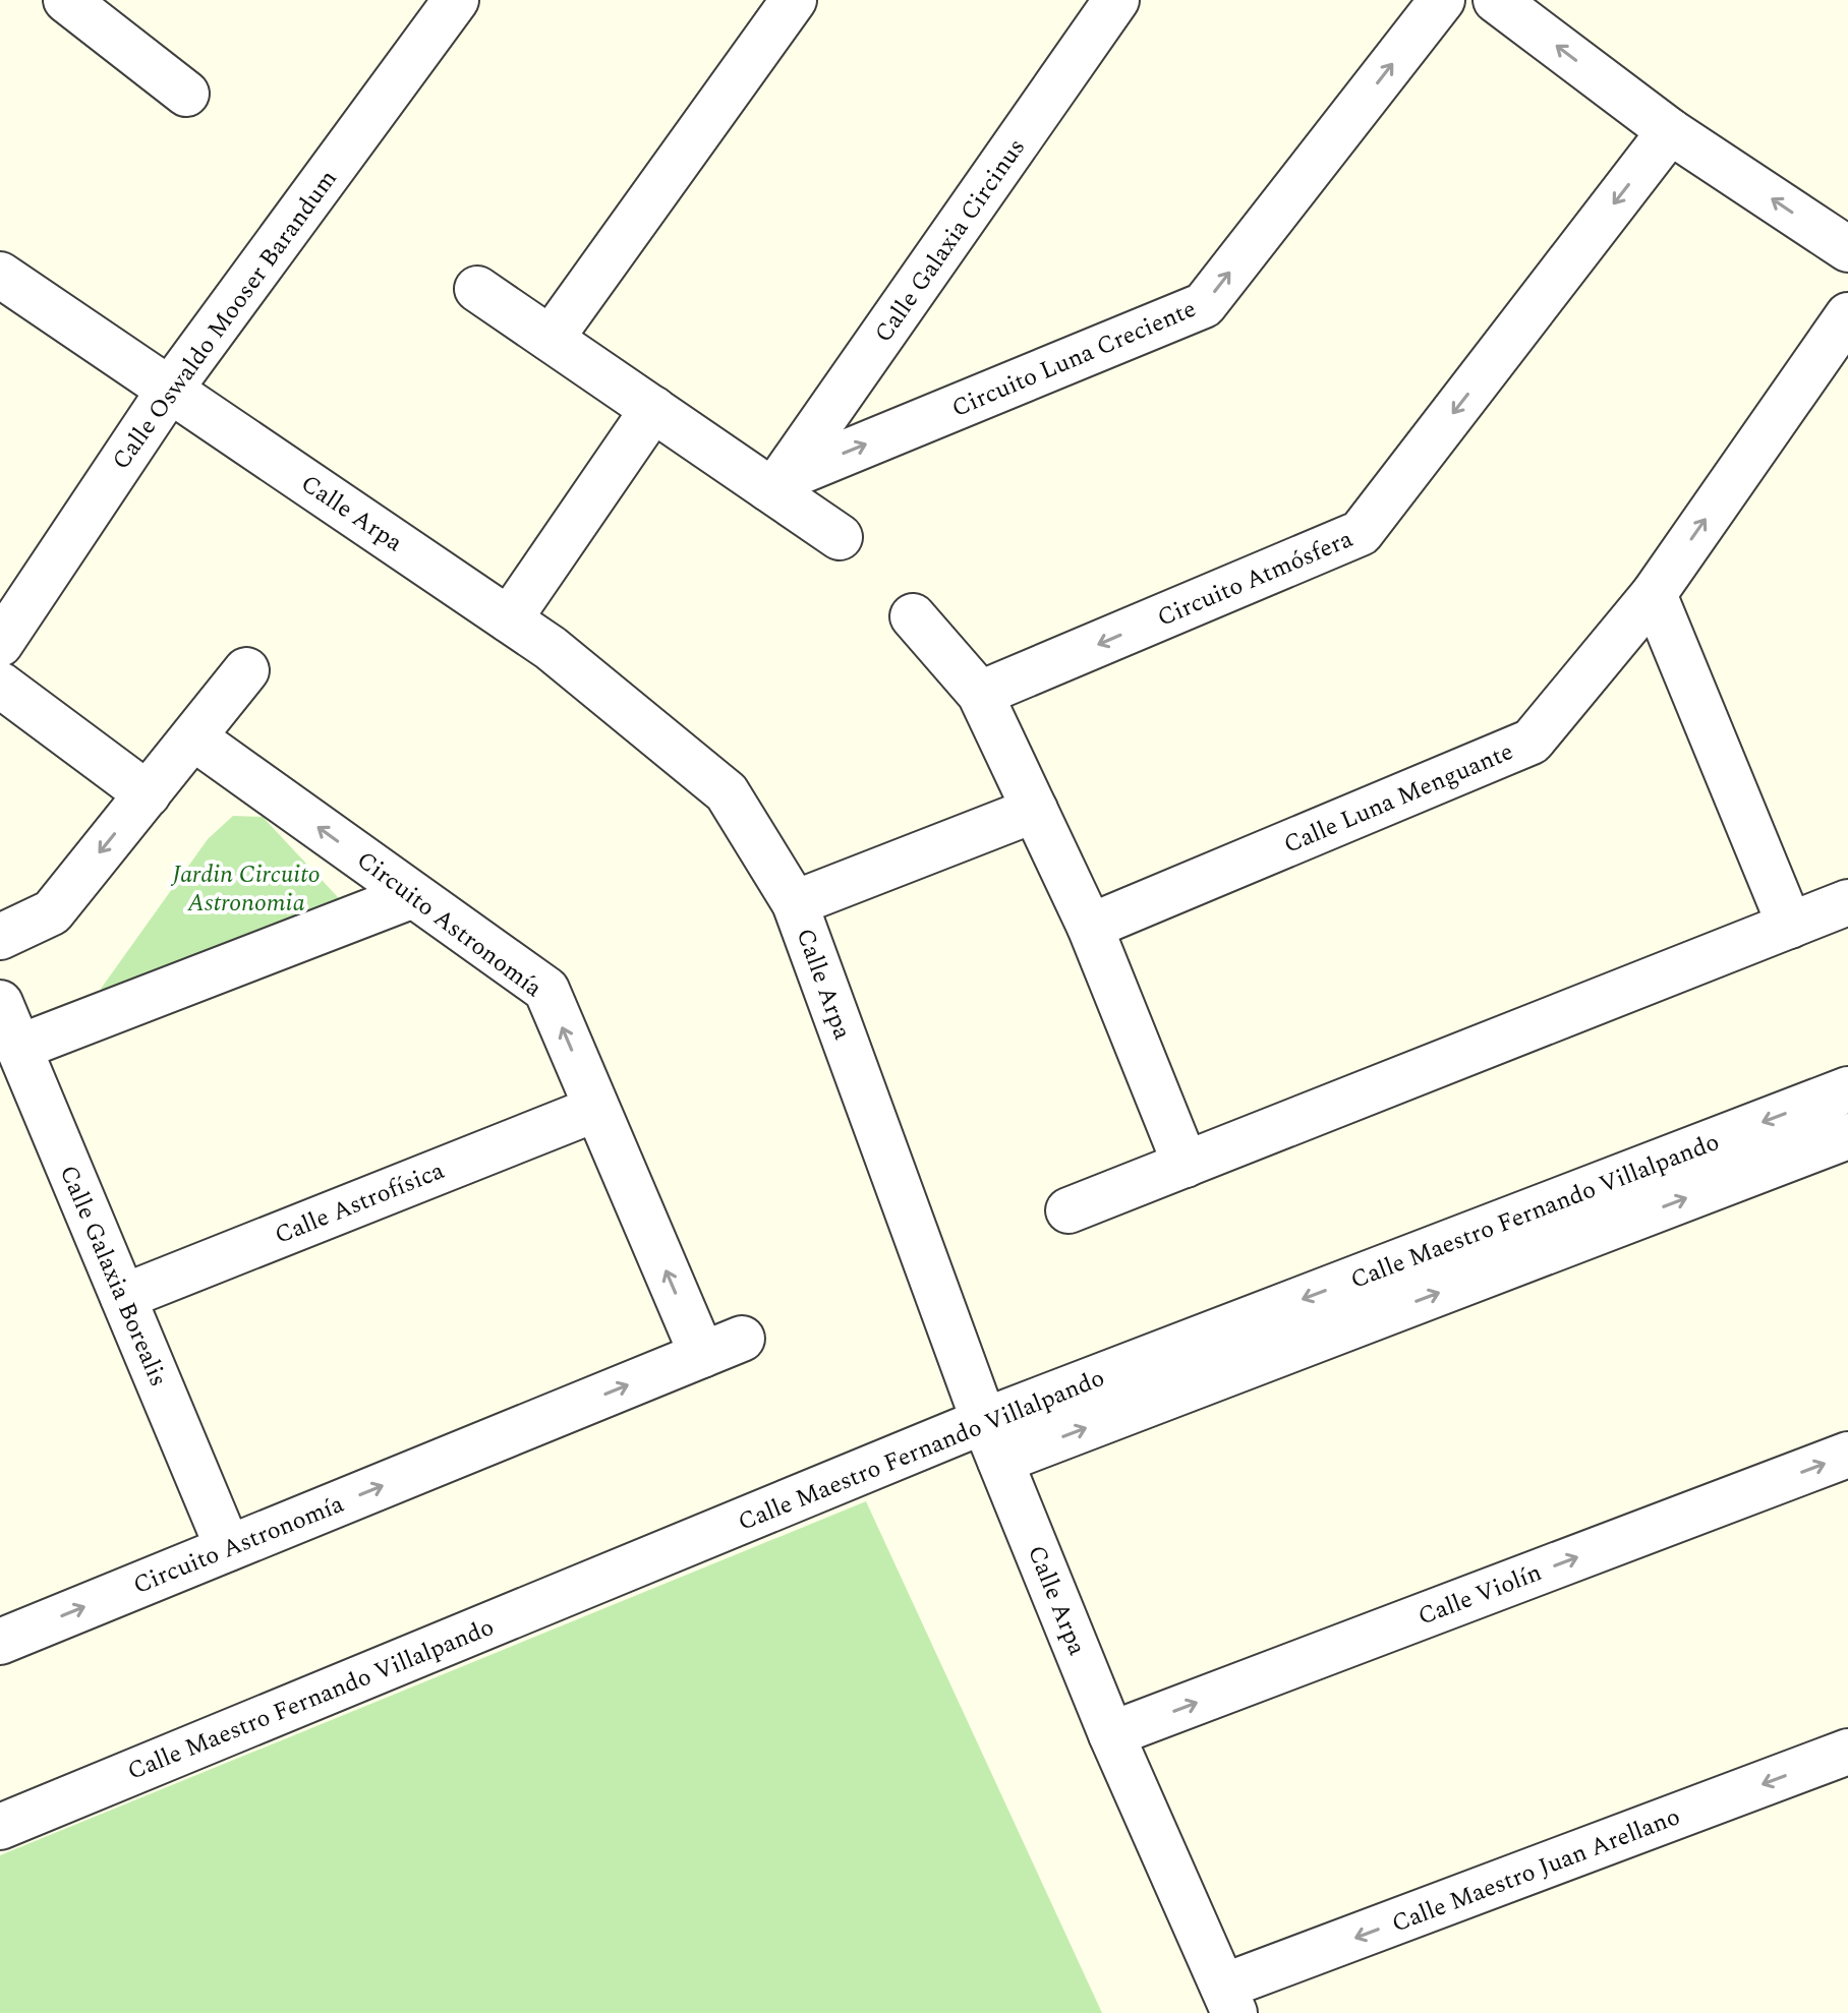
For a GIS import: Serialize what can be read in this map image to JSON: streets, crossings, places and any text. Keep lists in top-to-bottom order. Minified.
{"streets":{"street":["Calle Galaxia Circinus","Calle Oswaldo Mooser Barandum","Circuito Luna Creciente","Calle Arpa","Circuito Atmósfera","Calle Luna Menguante","Circuito Astronomía","Calle Astrofísica","Calle Maestro Fernando Villalpando","Calle Galaxia Borealis","Calle Violín","Calle Maestro Juan Arellano"]},"crossings":[["Calle Galaxia Circinus","Circuito Luna Creciente"],["Calle Oswaldo Mooser Barandum","Calle Arpa"],["Calle Arpa","Calle Maestro Fernando Villalpando"],["Calle Arpa","Calle Violín"],["Calle Arpa","Calle Maestro Juan Arellano"],["Circuito Astronomía","Calle Astrofísica"],["Circuito Astronomía","Calle Galaxia Borealis"],["Calle Astrofísica","Calle Galaxia Borealis"]],"one_way":["Calle Violín","Calle Maestro Juan Arellano"],"parks":["Jardin Circuito Astronomia"]}
